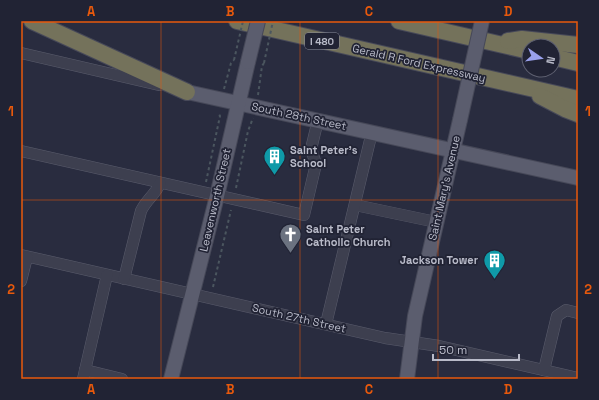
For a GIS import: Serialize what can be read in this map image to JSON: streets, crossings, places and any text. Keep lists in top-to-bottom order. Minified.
{"streets":{"highway":["I 480","Gerald R Ford Expressway"],"main road":["South 28th Street","Saint Mary's Avenue","Leavenworth Street"],"street":["South 27th Street"]},"crossings":[["South 28th Street","Saint Mary's Avenue"],["South 28th Street","Leavenworth Street"],["Saint Mary's Avenue","South 27th Street"],["Leavenworth Street","South 27th Street"]],"places":{"building":["Saint Peter’s School","Jackson Tower"],"church":["Saint Peter Catholic Church"]},"scale_bar":"50 m","north":"right","grid":{"columns":["A","B","C","D"],"rows":["1","2"]}}
